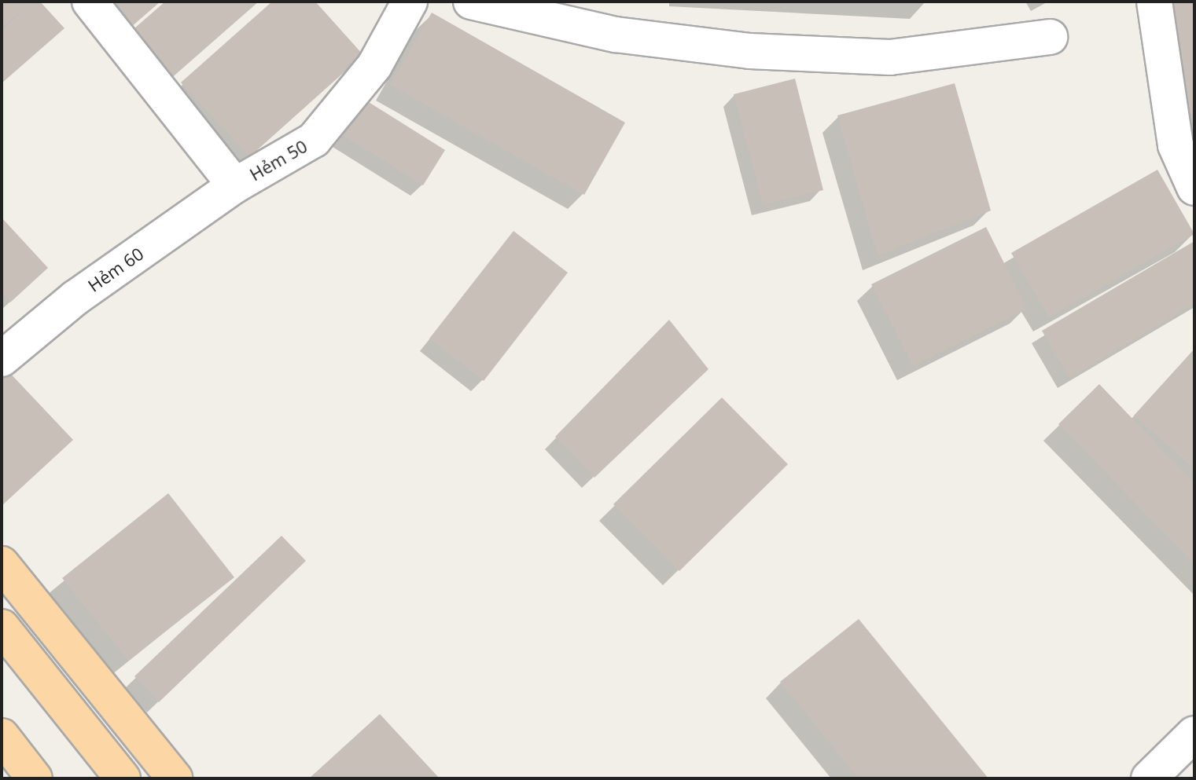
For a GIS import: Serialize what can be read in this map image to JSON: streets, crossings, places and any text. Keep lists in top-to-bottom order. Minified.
{"streets":{"street":["Hẻm 50","Hẻm 60"]},"crossings":[["Hẻm 50","Hẻm 60"]]}
